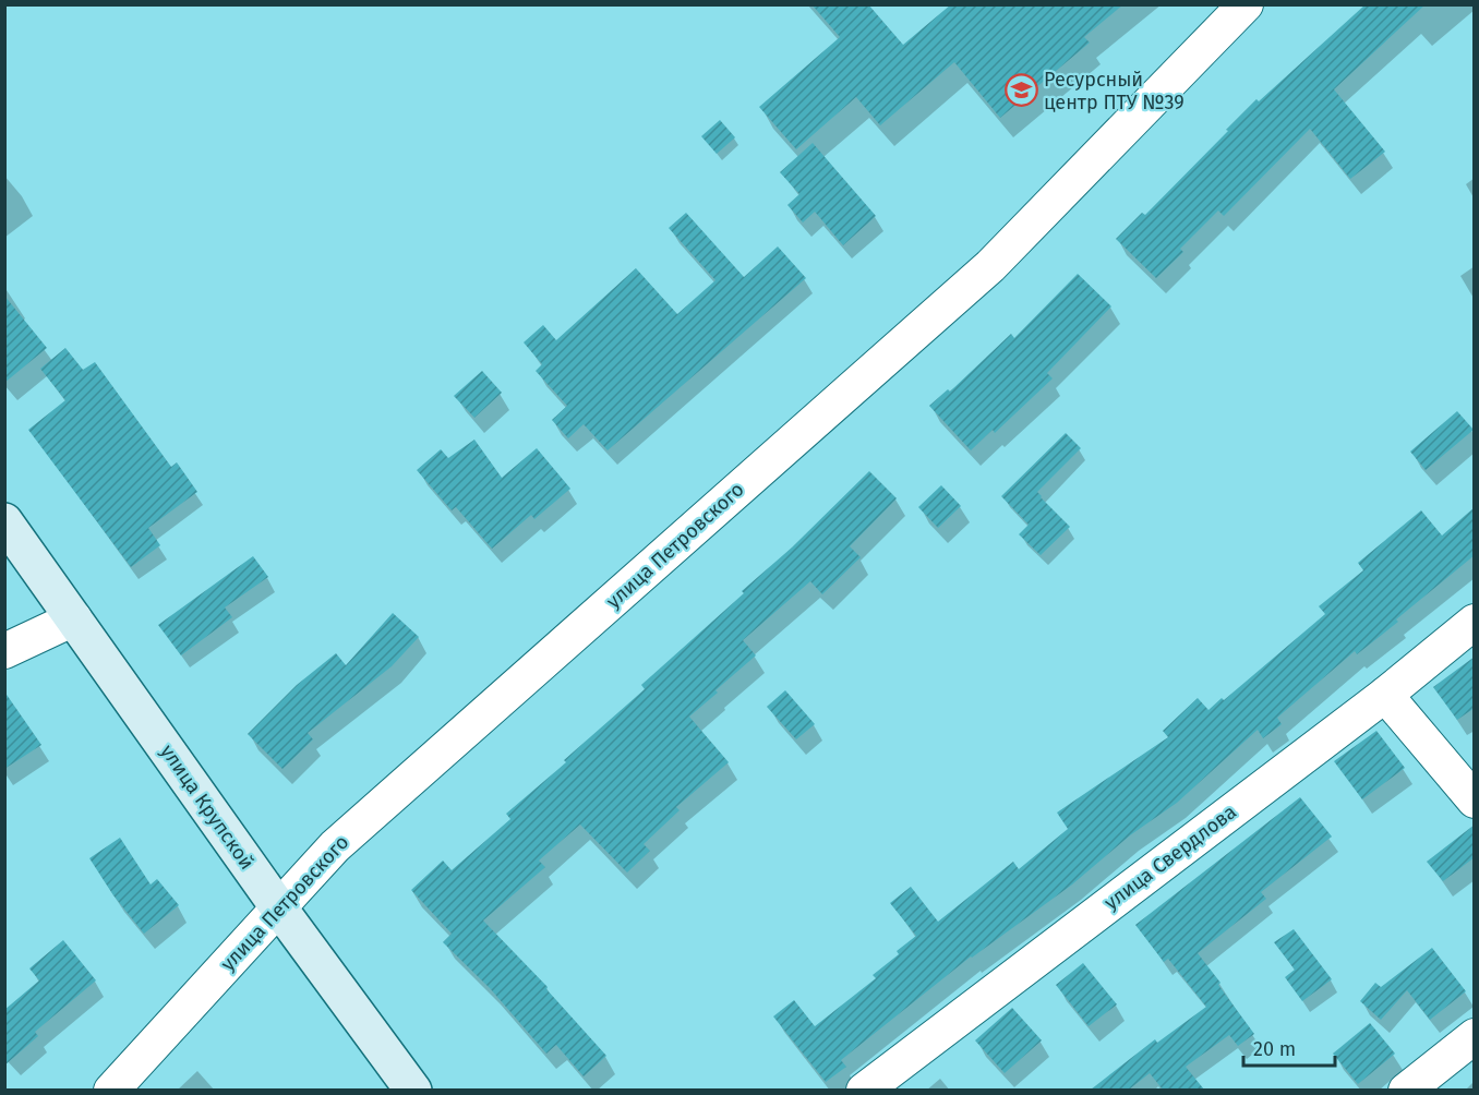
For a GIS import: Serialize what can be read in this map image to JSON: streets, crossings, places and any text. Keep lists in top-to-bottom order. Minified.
{"streets":{"main road":["улица Крупской"],"street":["улица Петровского","улица Свердлова"]},"crossings":[["улица Петровского","улица Крупской"]],"places":{"school or university":["Ресурсный центр ПТУ №39"]},"scale_bar":"20 m"}
